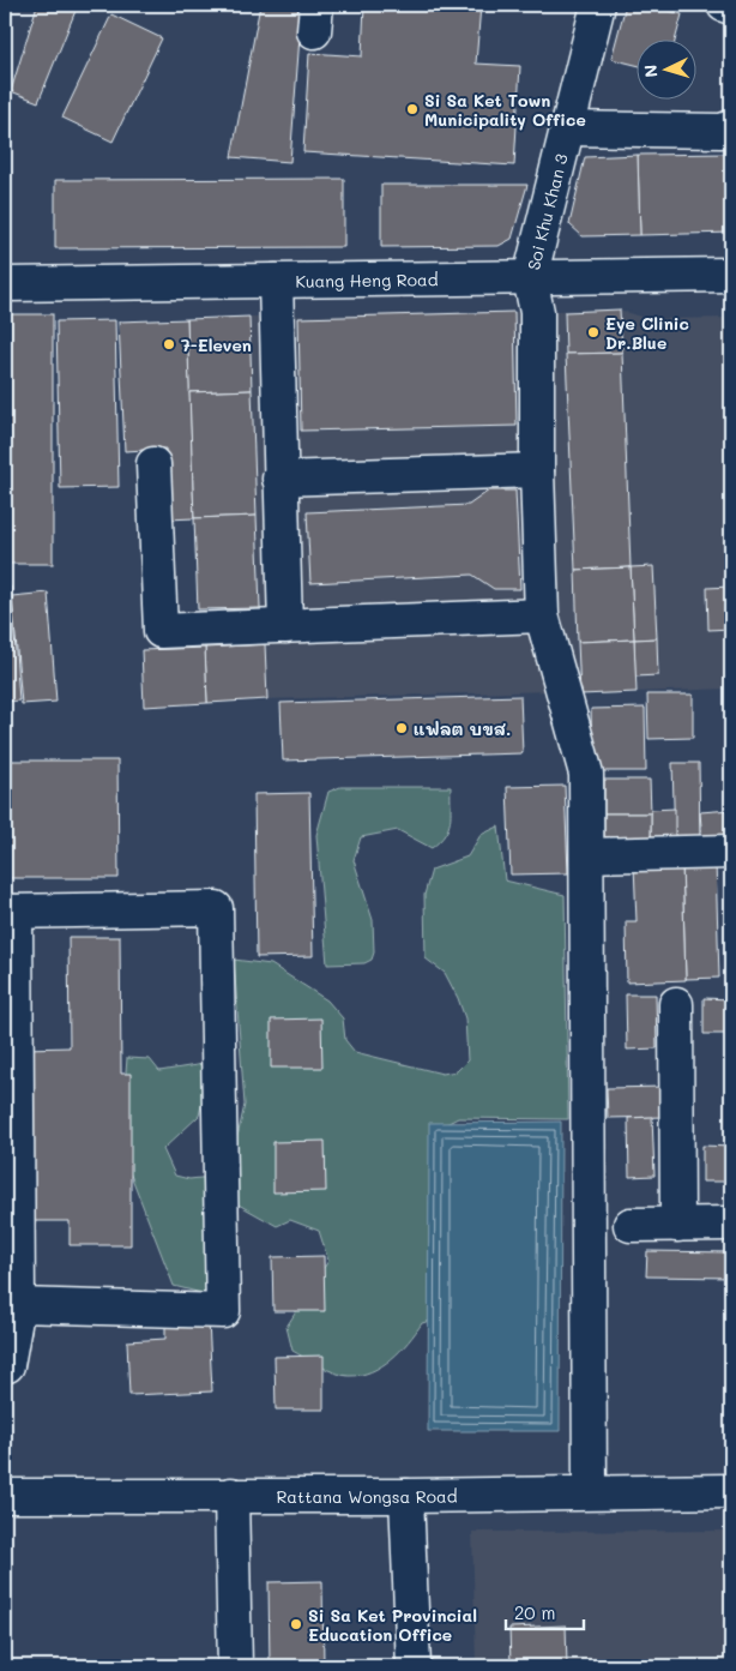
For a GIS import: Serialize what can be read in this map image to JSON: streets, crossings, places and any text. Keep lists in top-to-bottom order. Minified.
{"streets":{"street":["Soi Khu Khan 3","Kuang Heng Road","Rattana Wongsa Road"]},"crossings":[["Soi Khu Khan 3","Kuang Heng Road"]],"places":["Si Sa Ket Town Municipality Office","Eye Clinic Dr.Blue","7-Eleven","แฟลต บขส.","Si Sa Ket Provincial Education Office"],"scale_bar":"20 m","north":"left"}
